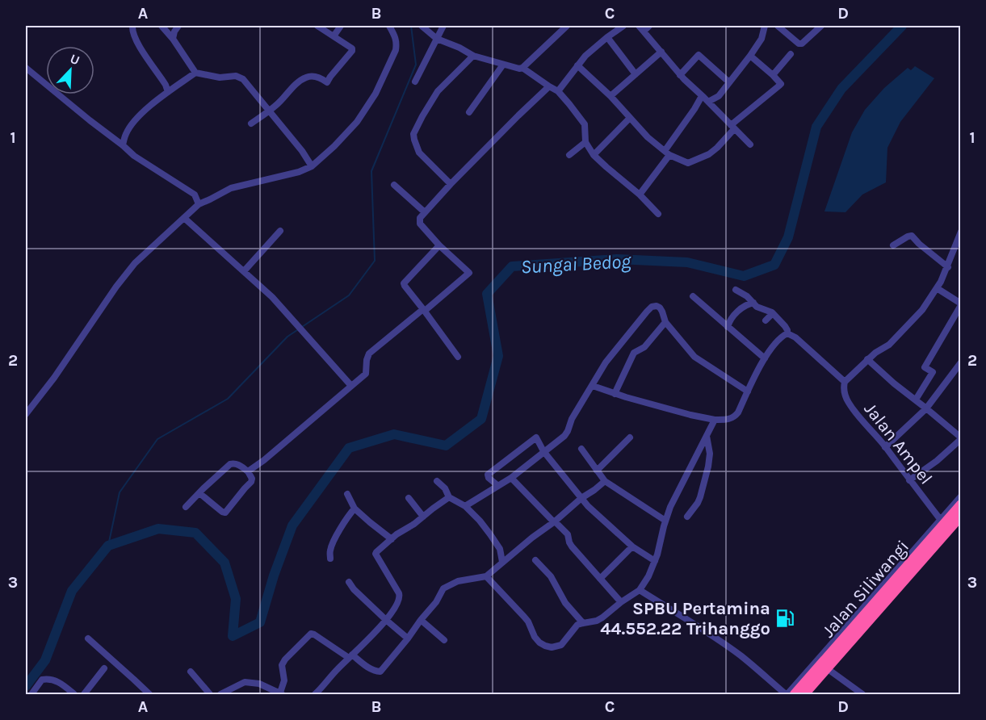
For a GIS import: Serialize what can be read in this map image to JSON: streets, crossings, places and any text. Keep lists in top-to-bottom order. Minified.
{"streets":{"highway":["Jalan Siliwangi"],"street":["Jalan Ampel"]},"water":["Sungai Bedog"],"places":{"fuel station":["SPBU Pertamina 44.552.22 Trihanggo"]},"north":"top right","grid":{"columns":["A","B","C","D"],"rows":["1","2","3"]}}
